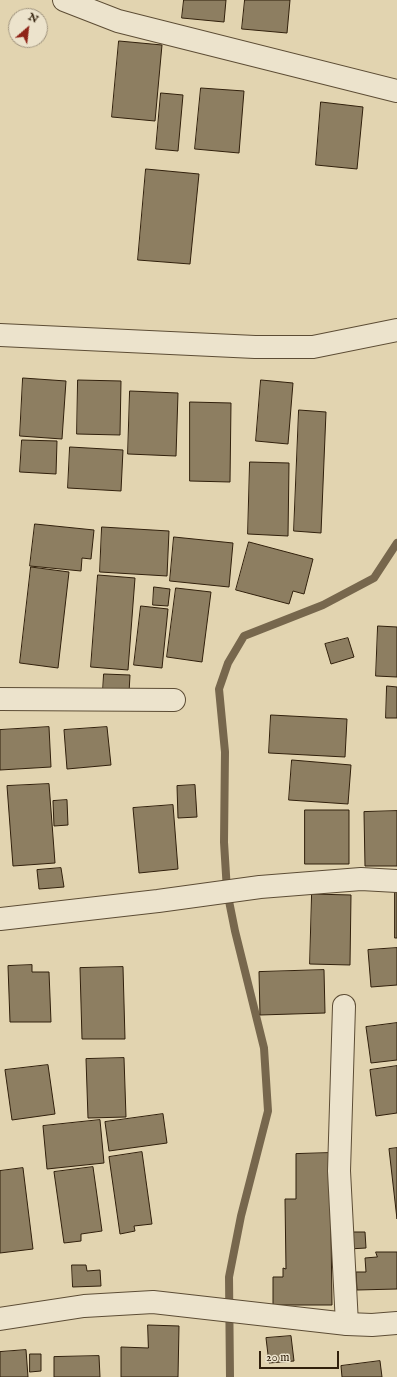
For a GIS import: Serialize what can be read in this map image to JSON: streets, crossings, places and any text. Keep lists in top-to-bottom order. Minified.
{"scale_bar":"20 m","north":"top right"}
